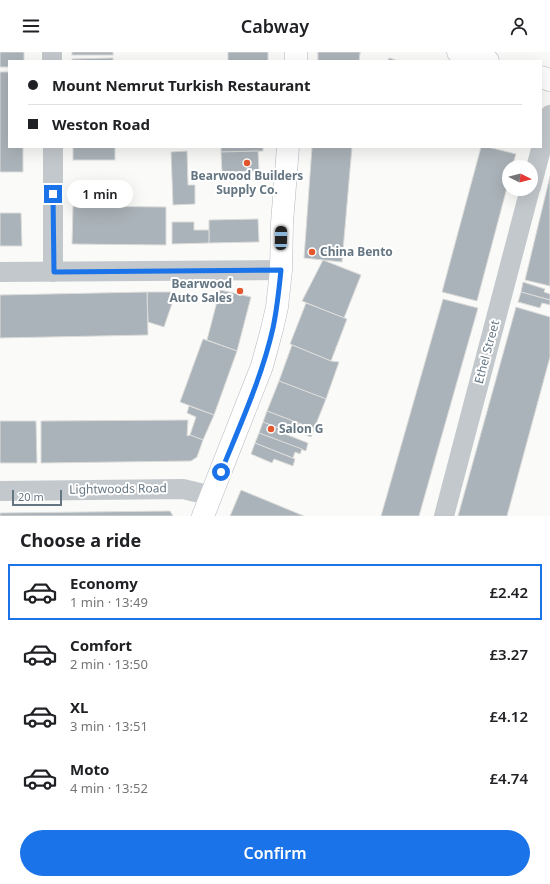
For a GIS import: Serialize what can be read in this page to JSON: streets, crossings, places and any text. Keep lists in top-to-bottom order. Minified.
{"streets":{"street":["Ethel Street","Lightwoods Road"]},"places":["Bearwood Builders Supply Co.","China Bento","Bearwood Auto Sales","Salon G"],"scale_bar":"20 m","north":"right","page":{"header":"Cabway","banner":["Mount Nemrut Turkish Restaurant","Weston Road"],"bubble":"1 min","scale":"20 m","heading":"Choose a ride","list":[{"name":"Economy","note":"1 min · 13:49","value":"£2.42"},{"name":"Comfort","note":"2 min · 13:50","value":"£3.27"},{"name":"XL","note":"3 min · 13:51","value":"£4.12"},{"name":"Moto","note":"4 min · 13:52","value":"£4.74"}],"buttons":"Confirm"}}
